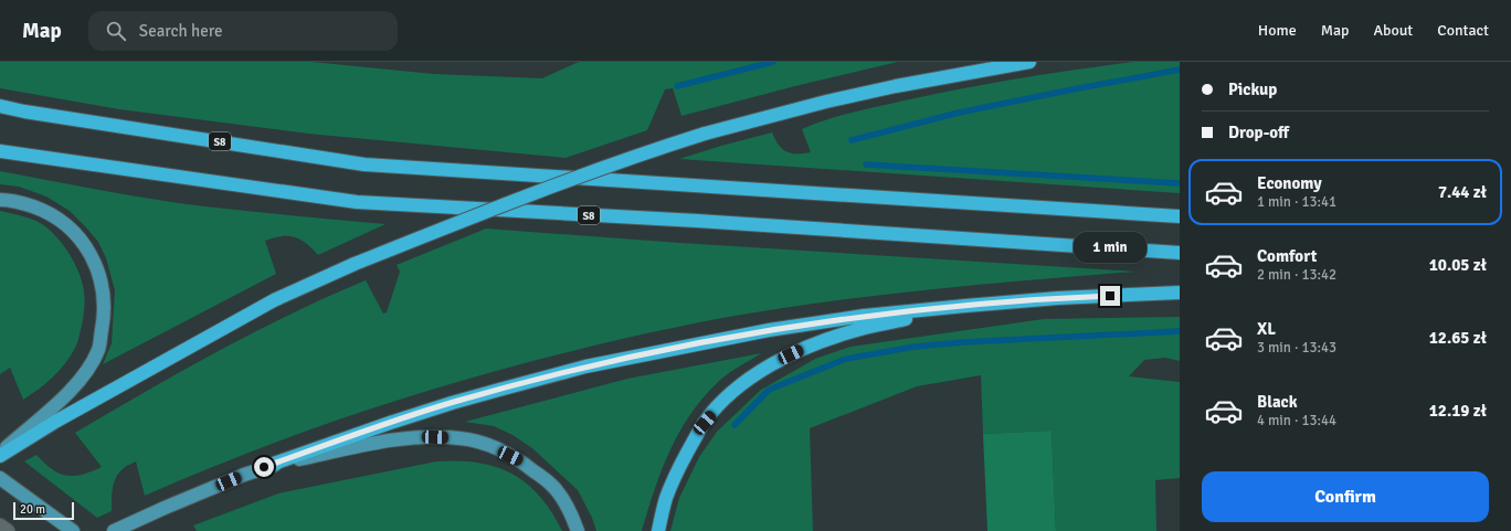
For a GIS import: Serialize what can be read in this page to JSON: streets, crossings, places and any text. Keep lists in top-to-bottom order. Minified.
{"streets":{"highway":["S8"]},"scale_bar":"20 m","page":{"header":"Map","search":"Search here","nav":["Home","Map","About","Contact"],"banner":["Pickup","Drop-off"],"list":[{"name":"Economy","note":"1 min · 13:41","value":"7.44 zł"},{"name":"Comfort","note":"2 min · 13:42","value":"10.05 zł"},{"name":"XL","note":"3 min · 13:43","value":"12.65 zł"},{"name":"Black","note":"4 min · 13:44","value":"12.19 zł"}],"bubble":"1 min","buttons":"Confirm","scale":"20 m"}}
